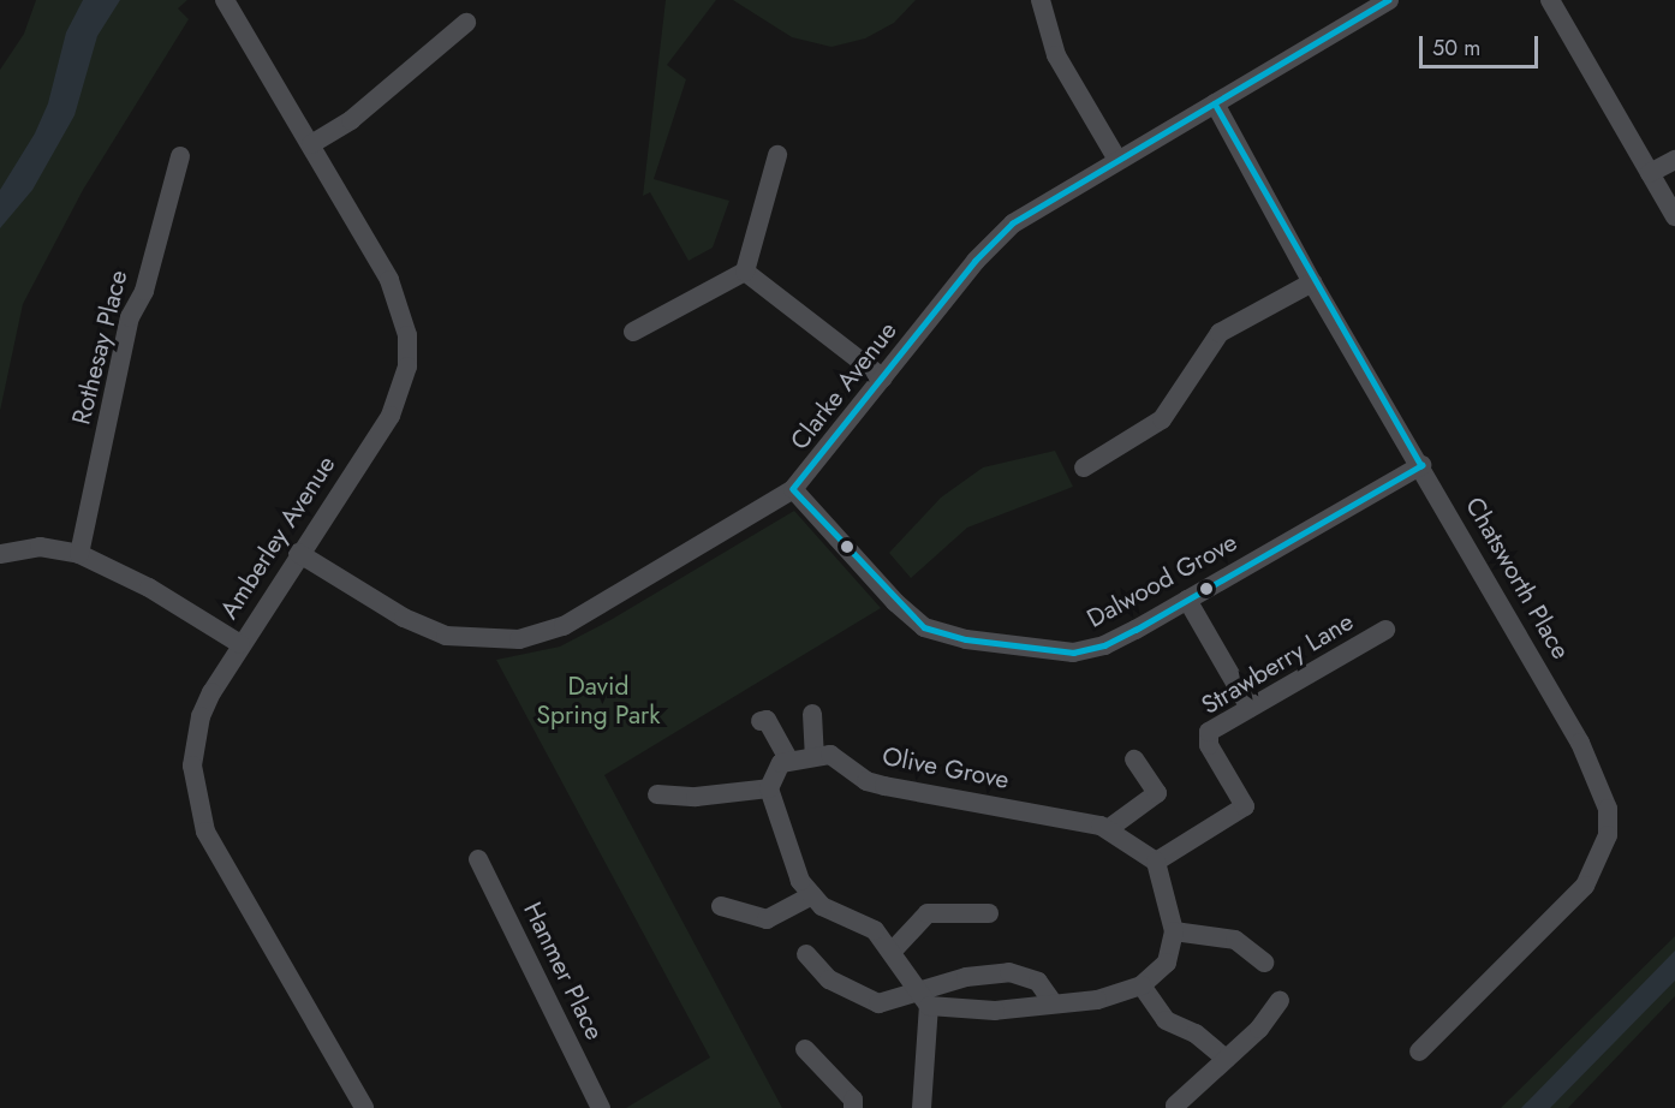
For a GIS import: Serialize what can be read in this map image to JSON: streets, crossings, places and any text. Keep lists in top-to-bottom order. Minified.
{"streets":{"street":["Rothesay Place","Clarke Avenue","Amberley Avenue","Chatsworth Place","Dalwood Grove","Strawberry Lane","Olive Grove","Hanmer Place"]},"crossings":[["Clarke Avenue","Amberley Avenue"],["Clarke Avenue","Chatsworth Place"],["Clarke Avenue","Dalwood Grove"],["Chatsworth Place","Dalwood Grove"],["Strawberry Lane","Olive Grove"]],"parks":["David Spring Park"],"scale_bar":"50 m"}
